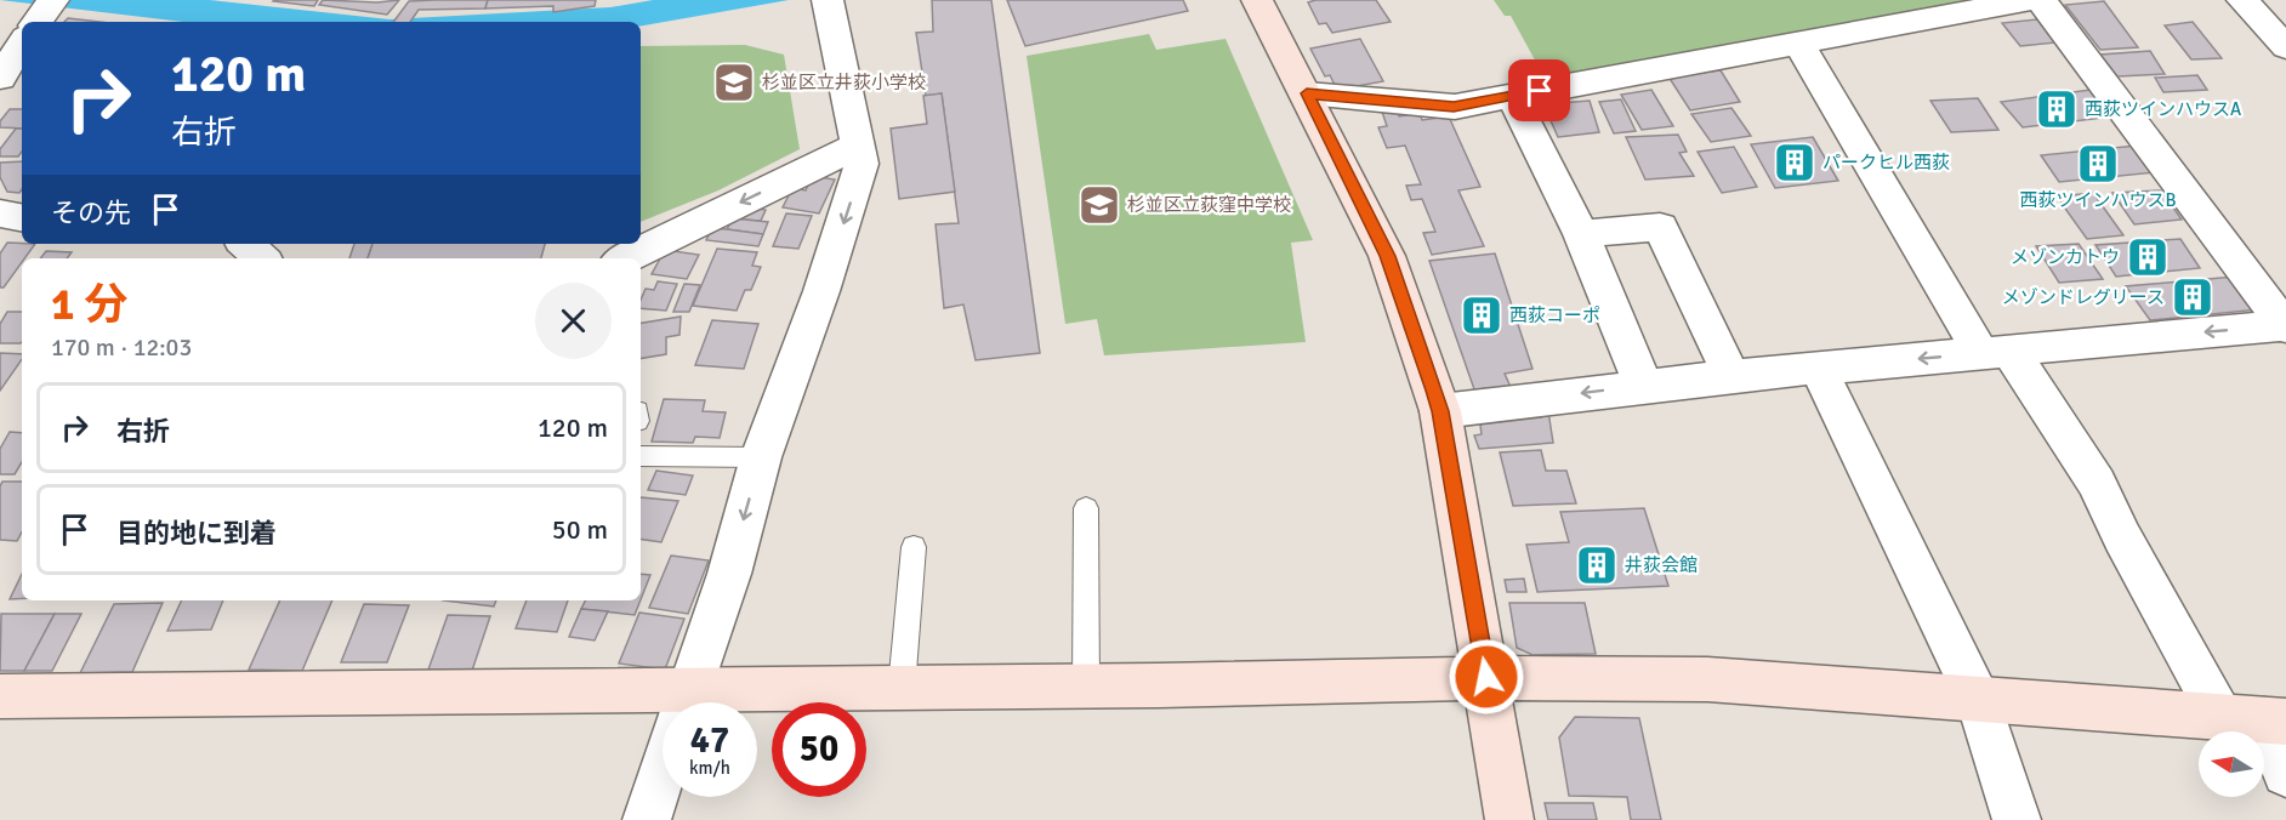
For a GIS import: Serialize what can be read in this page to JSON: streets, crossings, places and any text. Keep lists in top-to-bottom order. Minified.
{"places":{"school or university":["杉並区立井荻小学校","杉並区立荻窪中学校"],"building":["西荻ツインハウスA","パークヒル西荻","西荻ツインハウスB","メゾンカトウ","メゾンドレグリース","西荻コーポ","井荻会館"]},"north":"left","page":{"turn":["120 m","右折"],"then":"その先","heading":["1 分","170 m · 12:03"],"list":[{"name":"右折","value":"120 m"},{"name":"目的地に到着","value":"50 m"}],"speed":"47 km/h","limit":"50"}}
